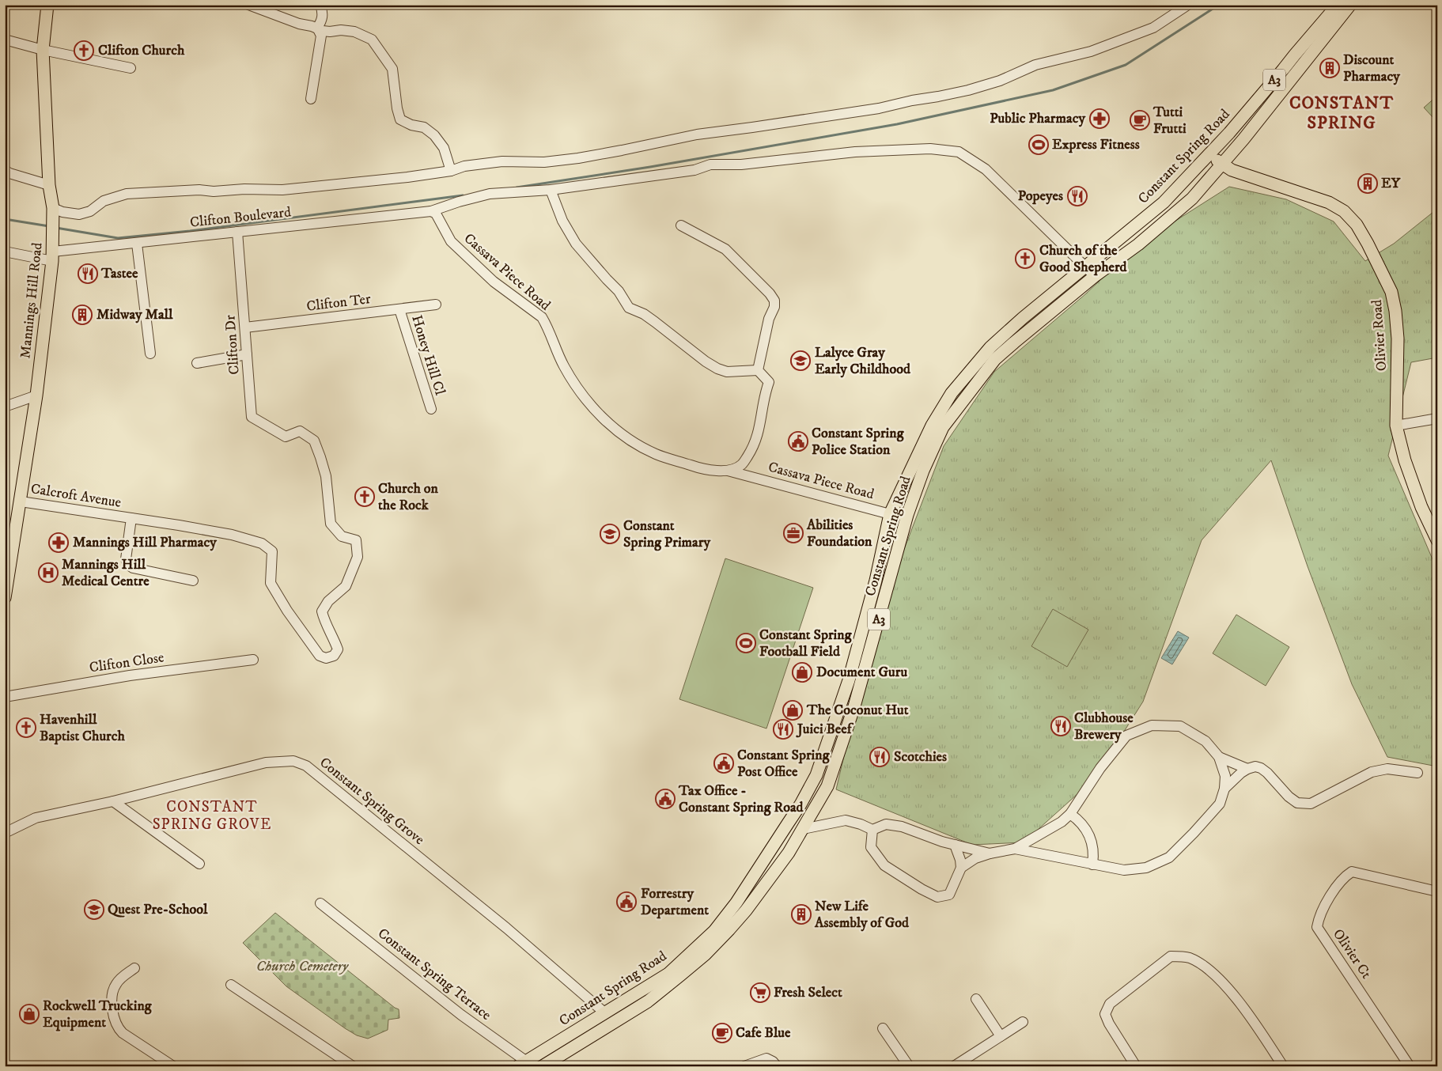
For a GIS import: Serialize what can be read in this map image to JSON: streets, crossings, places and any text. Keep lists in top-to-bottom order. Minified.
{"streets":{"main road":["A3","Constant Spring Road","Mannings Hill Road","Olivier Road"],"street":["Clifton Boulevard","Cassava Piece Road","Clifton Ter","Clifton Dr","Honey Hill Cl","Calcroft Avenue","Clifton Close","Constant Spring Grove","Olivier Ct","Constant Spring Terrace"]},"crossings":[["Constant Spring Road","Clifton Boulevard"],["Constant Spring Road","Cassava Piece Road"],["Constant Spring Road","Olivier Road"],["Constant Spring Road","Constant Spring Grove"],["Constant Spring Road","Constant Spring Terrace"],["Clifton Boulevard","Cassava Piece Road"],["Clifton Boulevard","Mannings Hill Road"],["Clifton Boulevard","Clifton Dr"],["Mannings Hill Road","Calcroft Avenue"],["Clifton Ter","Clifton Dr"],["Clifton Ter","Honey Hill Cl"],["Clifton Dr","Calcroft Avenue"]],"districts":["CONSTANT SPRING","CONSTANT SPRING GROVE"],"parks":["Church Cemetery"],"places":{"church":["Clifton Church","Church of the Good Shepherd","Church on the Rock","Havenhill Baptist Church"],"building":["Discount Pharmacy","EY","Midway Mall","New Life Assembly of God"],"pharmacy":["Public Pharmacy","Mannings Hill Pharmacy"],"cafe":["Tutti Frutti","Cafe Blue"],"sports":["Express Fitness","Constant Spring Football Field"],"restaurant":["Popeyes","Tastee","Clubhouse Brewery","Juici Beef","Scotchies"],"school or university":["Lalyce Gray Early Childhood","Constant Spring Primary","Quest Pre-School"],"public building":["Constant Spring Police Station","Constant Spring Post Office","Tax Office - Constant Spring Road","Forrestry Department"],"office":["Abilities Foundation"],"hospital":["Mannings Hill Medical Centre"],"shop":["Document Guru","The Coconut Hut","Rockwell Trucking Equipment"],"supermarket":["Fresh Select"]}}
